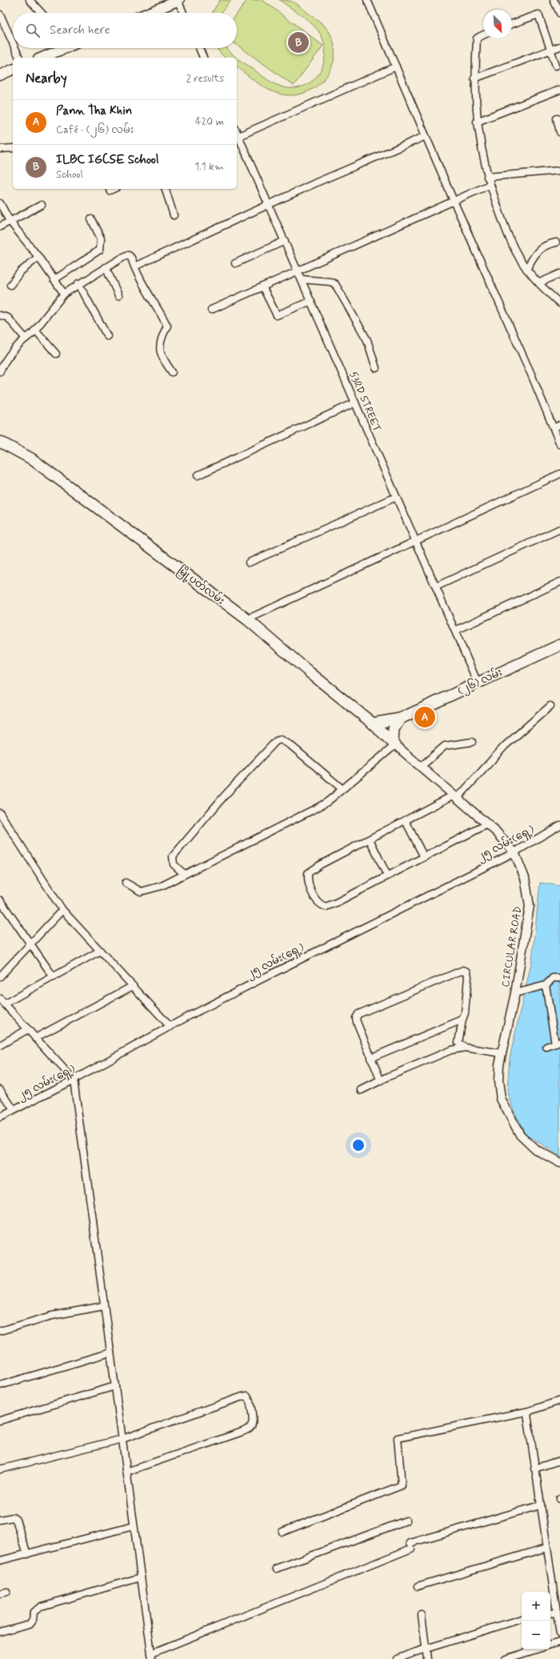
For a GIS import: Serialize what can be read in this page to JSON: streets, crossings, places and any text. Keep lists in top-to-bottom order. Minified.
{"streets":{"main road":["မြို့ပတ်လမ်း","(၂၆) လမ်း"],"street":["53RD STREET","၂၅ လမ်း(ရှေ့)","CIRCULAR ROAD"]},"crossings":[["53RD STREET","(၂၆) လမ်း"],["မြို့ပတ်လမ်း","(၂၆) လမ်း"],["မြို့ပတ်လမ်း","CIRCULAR ROAD"],["၂၅ လမ်း(ရှေ့)","CIRCULAR ROAD"]],"north":"bottom right","page":{"search":"Search here","pins":["B","A"],"heading":["Nearby","2 results"],"list":[{"mark":"A","name":"Pann Tha Khin","note":"Café · (၂၆) လမ်း","value":"420 m"},{"mark":"B","name":"ILBC IGCSE School","note":"School","value":"1.1 km"}],"map_buttons":["+","−"]}}
